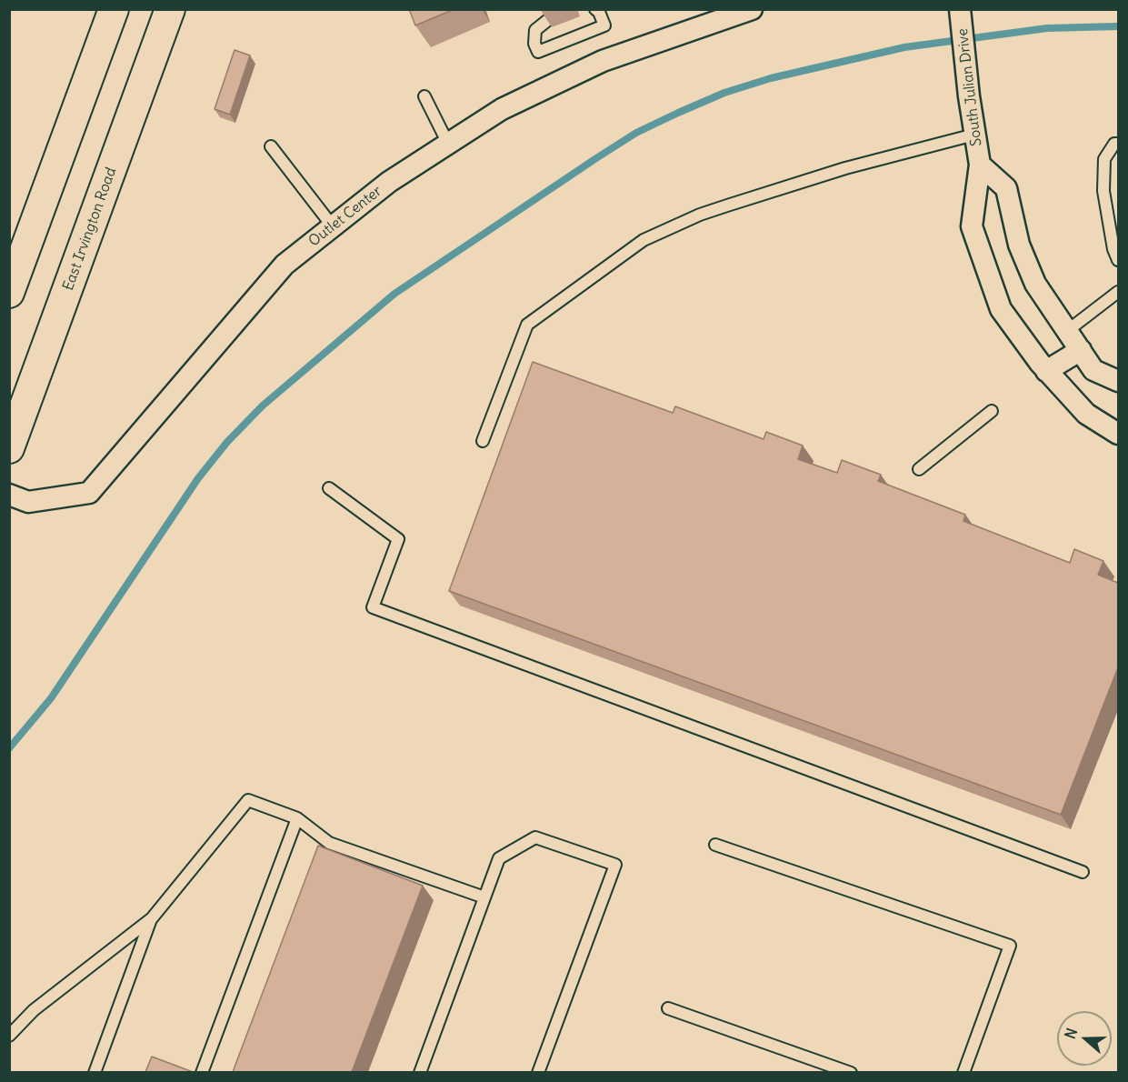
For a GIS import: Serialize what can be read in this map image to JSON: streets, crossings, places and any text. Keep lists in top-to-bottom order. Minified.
{"streets":{"main road":["East Irvington Road"],"street":["South Julian Drive","Outlet Center"]},"north":"left"}
